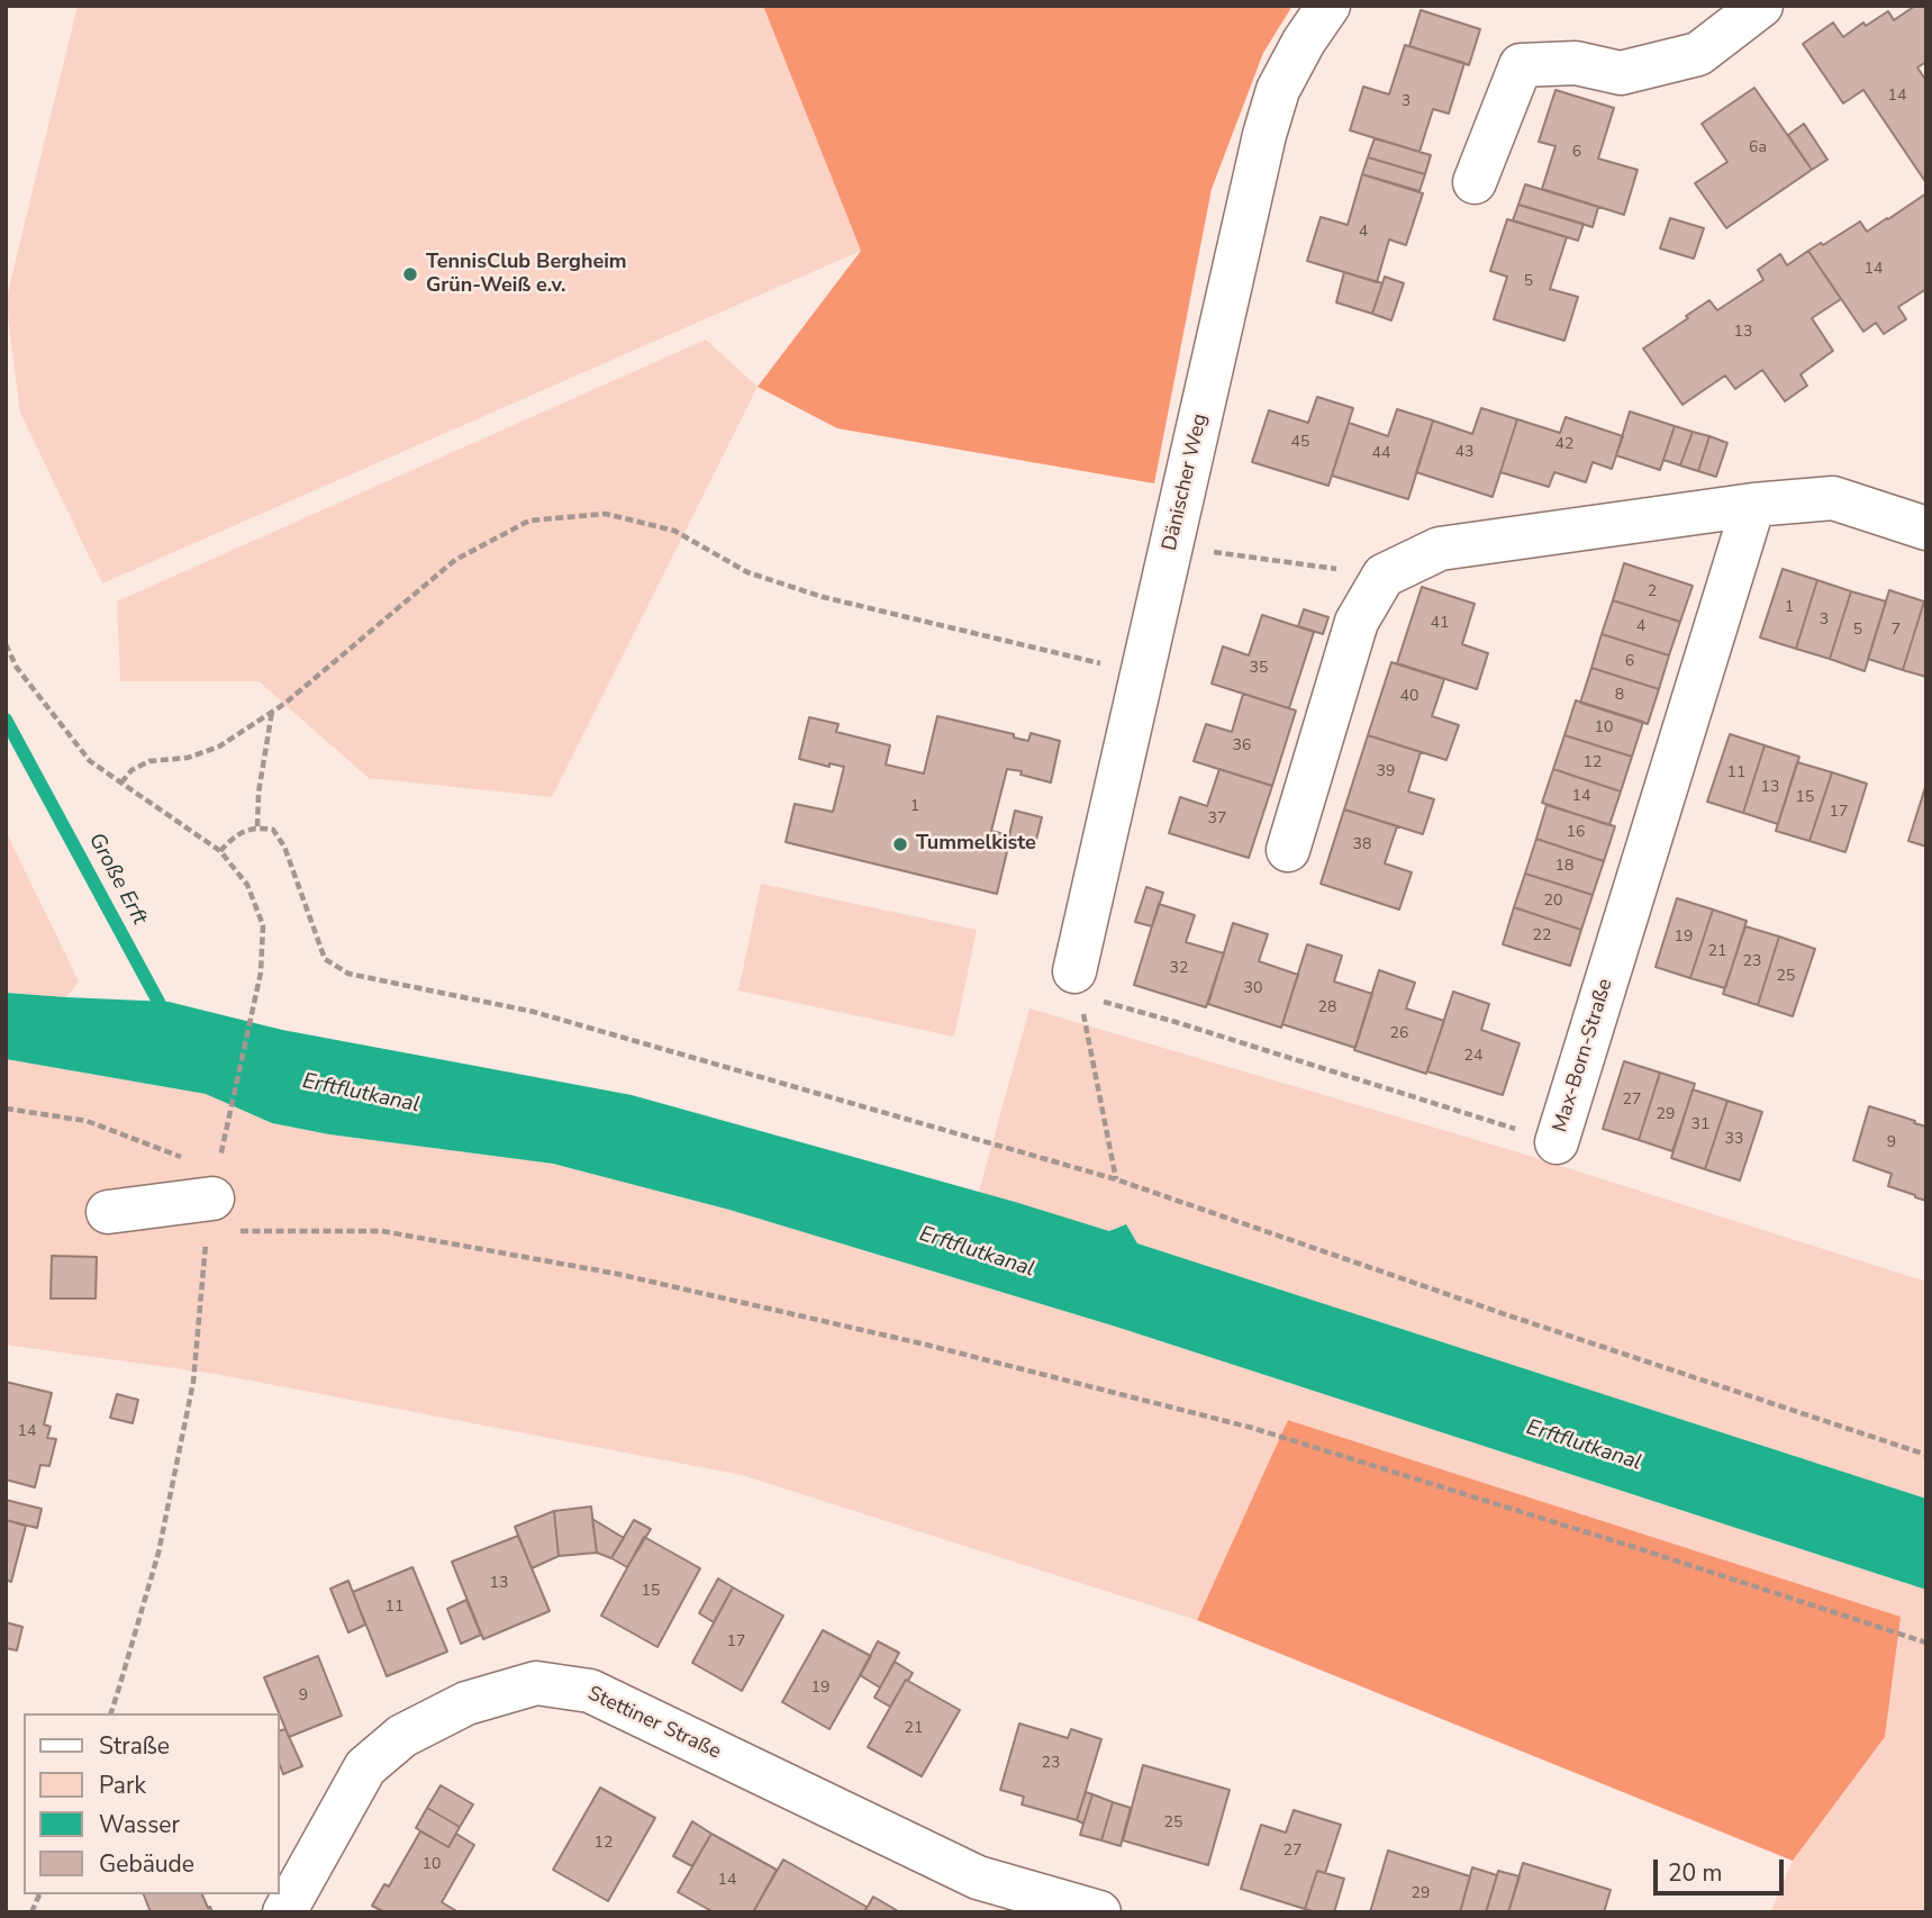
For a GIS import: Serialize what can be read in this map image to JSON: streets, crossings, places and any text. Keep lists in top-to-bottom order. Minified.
{"streets":{"street":["Dänischer Weg","Max-Born-Straße","Stettiner Straße"]},"crossings":[["Dänischer Weg","Max-Born-Straße"]],"water":["Große Erft","Erftflutkanal"],"places":["TennisClub Bergheim Grün-Weiß e.v.","Tummelkiste"],"house_numbers":["14","3","6a","6","4","14","5","13","45","42","43","44","2","1","3","41","4","5","7","6","35","8","40","10","36","12","39","11","13","14","15","1","17","37","16","38","18","20","22","19","21","23","32","25","30","28","26","24","27","29","31","33","9","14","13","15","11","17","19","9","21","23","25","12","27","10","14","29"],"legend":["Straße","Park","Wasser","Gebäude"],"scale_bar":"20 m"}
